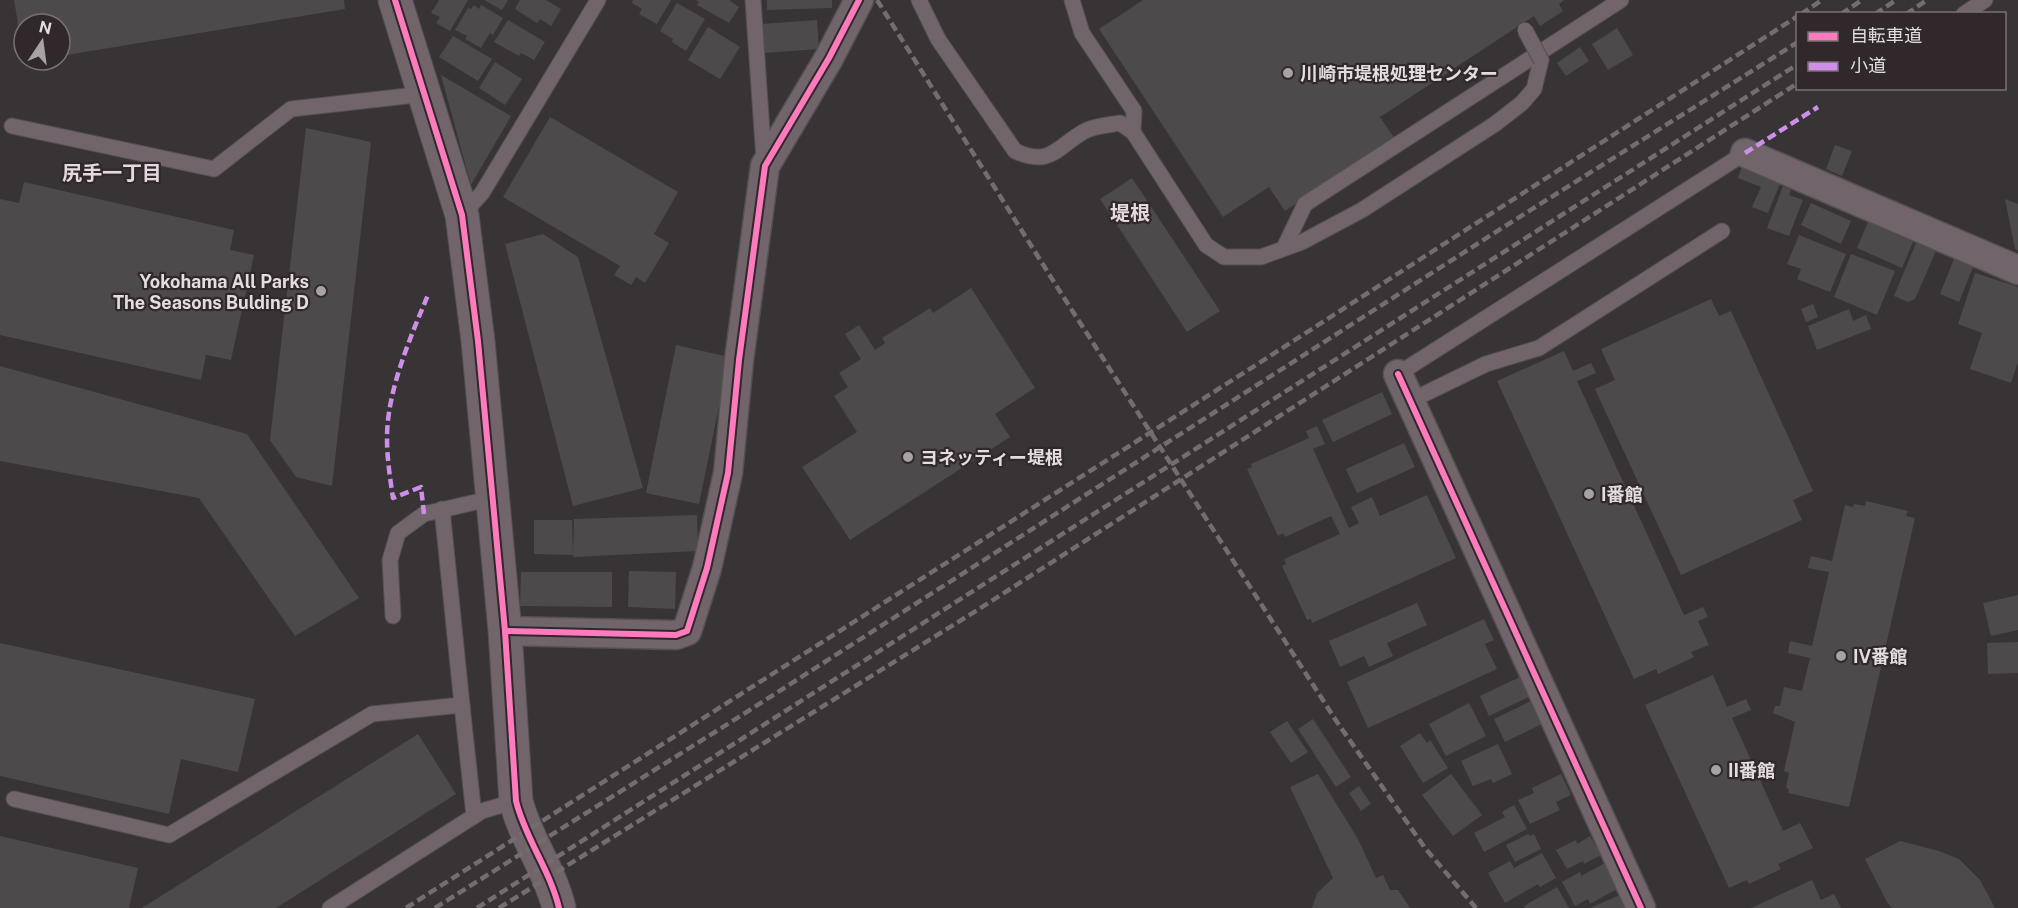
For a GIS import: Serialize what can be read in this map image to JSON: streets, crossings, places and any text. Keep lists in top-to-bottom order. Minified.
{"districts":["尻手一丁目","堤根"],"places":["川崎市堤根処理センター","Yokohama All Parks The Seasons Bulding D","ヨネッティー堤根","I番館","IV番館","II番館"],"legend":["自転車道","小道"],"north":"top"}
